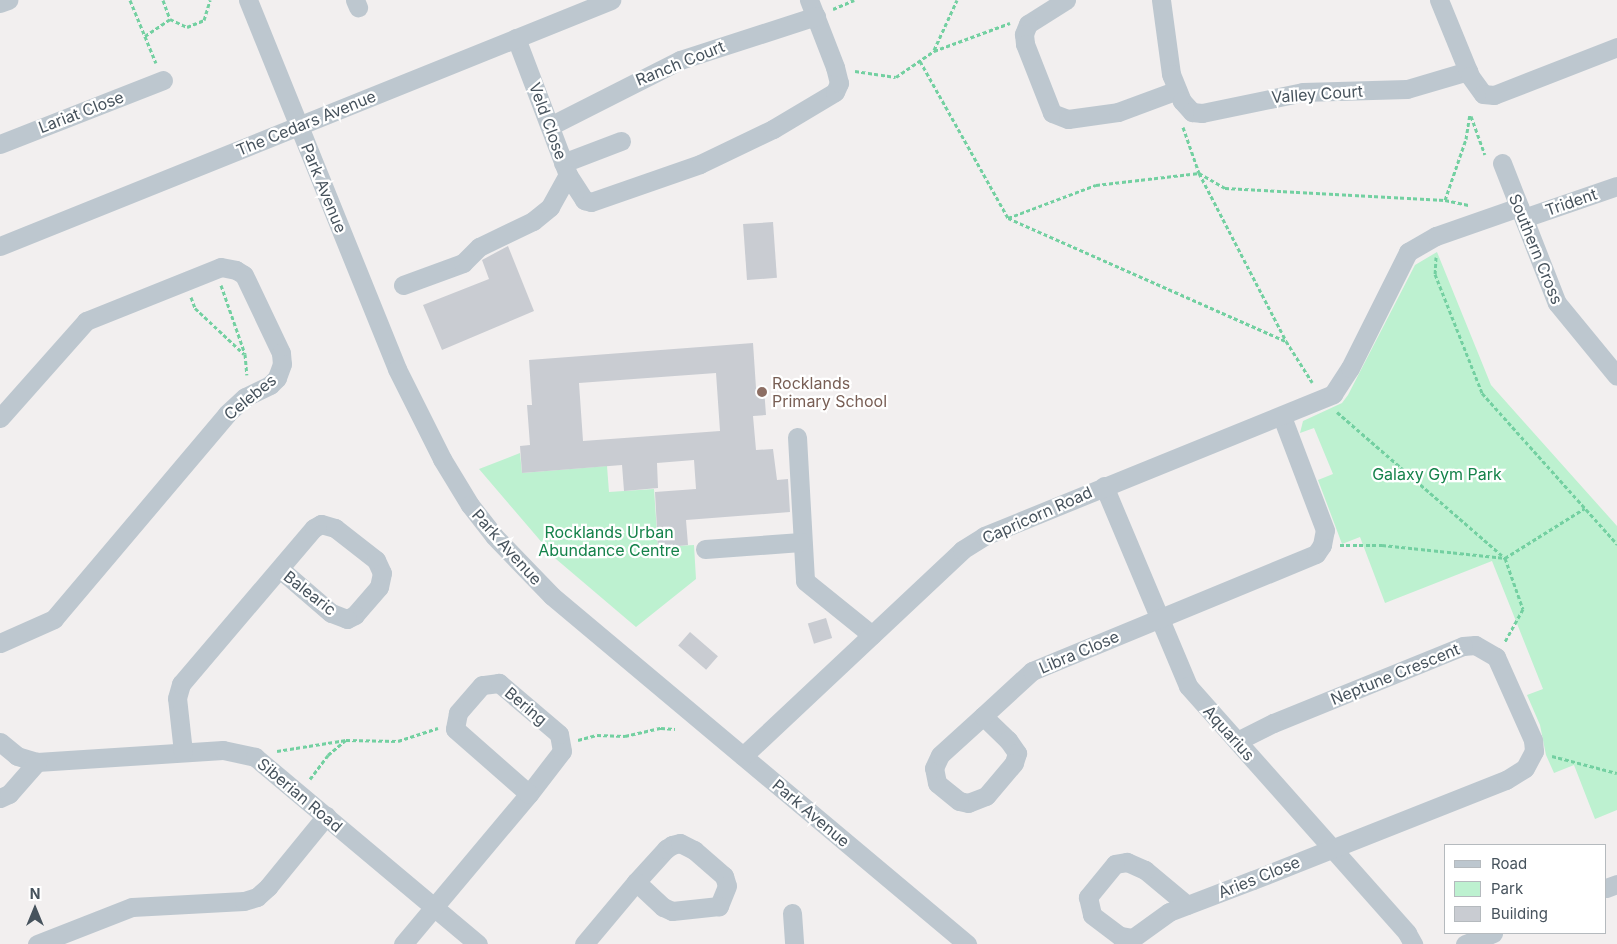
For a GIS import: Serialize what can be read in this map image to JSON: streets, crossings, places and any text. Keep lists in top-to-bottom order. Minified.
{"streets":{"street":["Ranch Court","Valley Court","Lariat Close","Veld Close","The Cedars Avenue","Park Avenue","Trident","Southern Cross","Celebes","Capricorn Road","Balearic","Libra Close","Neptune Crescent","Bering","Aquarius","Siberian Road","Aries Close"]},"crossings":[["Ranch Court","Veld Close"],["Veld Close","The Cedars Avenue"],["The Cedars Avenue","Park Avenue"],["Park Avenue","Capricorn Road"],["Trident","Southern Cross"],["Trident","Capricorn Road"],["Southern Cross","Capricorn Road"],["Capricorn Road","Aquarius"],["Balearic","Siberian Road"],["Libra Close","Aquarius"],["Neptune Crescent","Aquarius"],["Aquarius","Aries Close"]],"parks":["Galaxy Gym Park","Rocklands Urban Abundance Centre"],"places":["Rocklands Primary School"],"legend":["Road","Park","Building"],"north":"top"}
